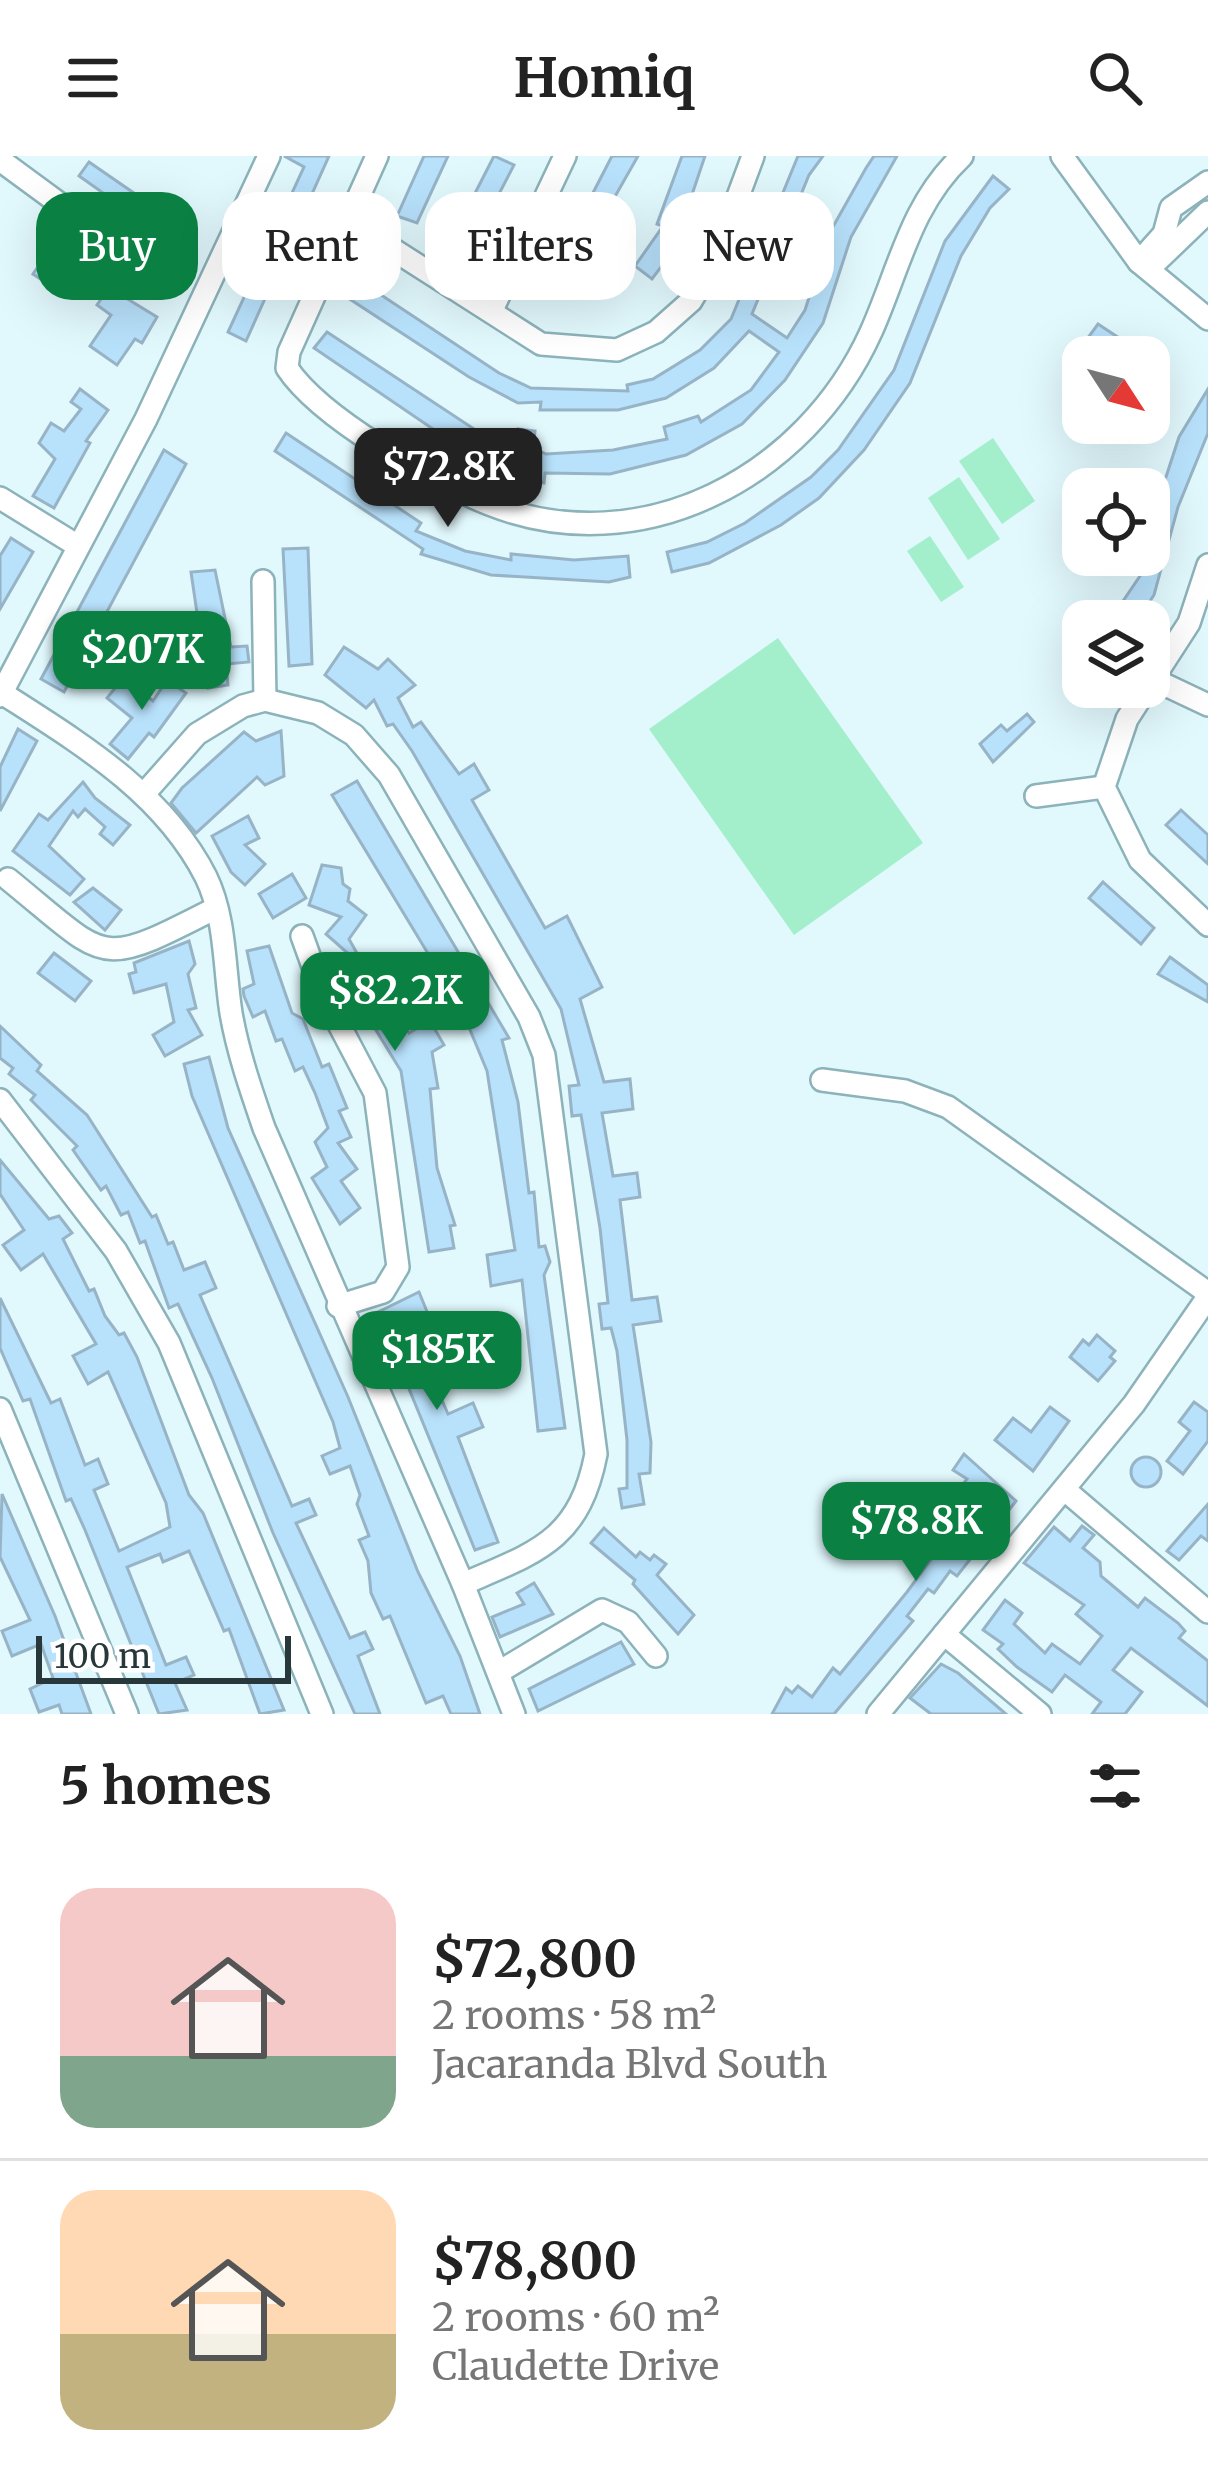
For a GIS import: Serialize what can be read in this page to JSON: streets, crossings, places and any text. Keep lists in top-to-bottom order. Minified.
{"scale_bar":"100 m","north":"bottom right","page":{"header":"Homiq","chip":["Buy","Rent","Filters","New"],"price":["$72.8K","$207K","$82.2K","$185K","$78.8K"],"scale":"100 m","heading":"5 homes","list":[{"name":"$72,800","note":"2 rooms · 58 m² · Jacaranda Blvd South"},{"name":"$78,800","note":"2 rooms · 60 m² · Claudette Drive"}]}}
